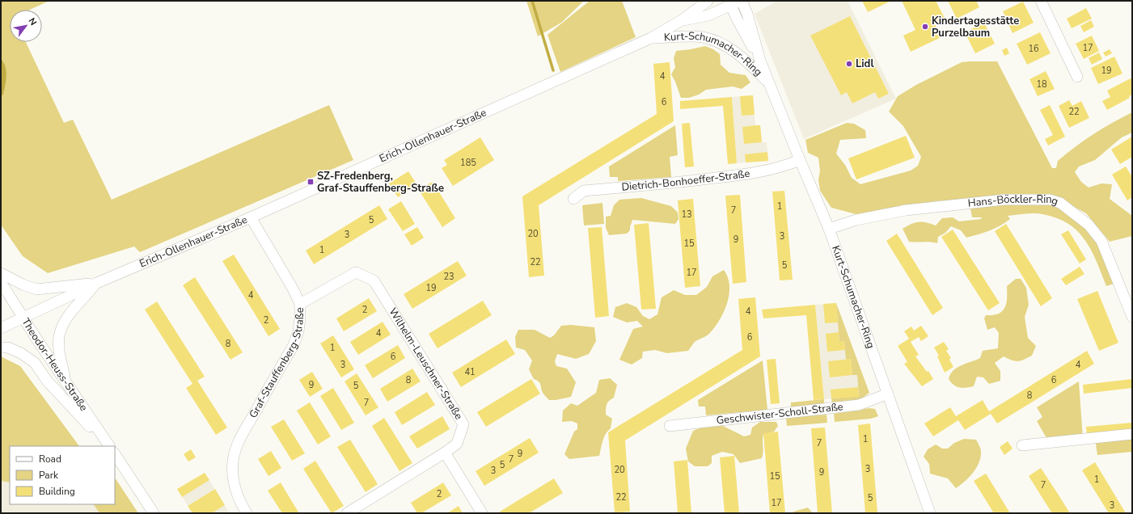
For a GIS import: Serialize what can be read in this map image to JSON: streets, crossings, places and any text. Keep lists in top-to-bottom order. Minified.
{"streets":{"street":["Kurt-Schumacher-Ring","Erich-Ollenhauer-Straße","Dietrich-Bonhoeffer-Straße","Hans-Böckler-Ring","Graf-Stauffenberg-Straße","Wilhelm-Leuschner-Straße","Theodor-Heuss-Straße","Geschwister-Scholl-Straße"]},"crossings":[["Kurt-Schumacher-Ring","Erich-Ollenhauer-Straße"],["Kurt-Schumacher-Ring","Dietrich-Bonhoeffer-Straße"],["Kurt-Schumacher-Ring","Hans-Böckler-Ring"],["Kurt-Schumacher-Ring","Geschwister-Scholl-Straße"],["Erich-Ollenhauer-Straße","Graf-Stauffenberg-Straße"],["Erich-Ollenhauer-Straße","Theodor-Heuss-Straße"],["Graf-Stauffenberg-Straße","Wilhelm-Leuschner-Straße"]],"places":{"other":["Kindertagesstätte Purzelbaum","Lidl"],"transit":["SZ-Fredenberg, Graf-Stauffenberg-Straße"]},"house_numbers":["17","16","19","4","18","6","22","185","1","7","13","5","20","3","3","9","15","1","22","5","17","23","19","4","2","4","2","4","6","8","1","6","3","4","41","8","6","9","5","8","7","1","7","9","7","5","3","20","3","9","15","1","7","2","22","5","17","3"],"legend":["Road","Park","Building"],"north":"top right"}
